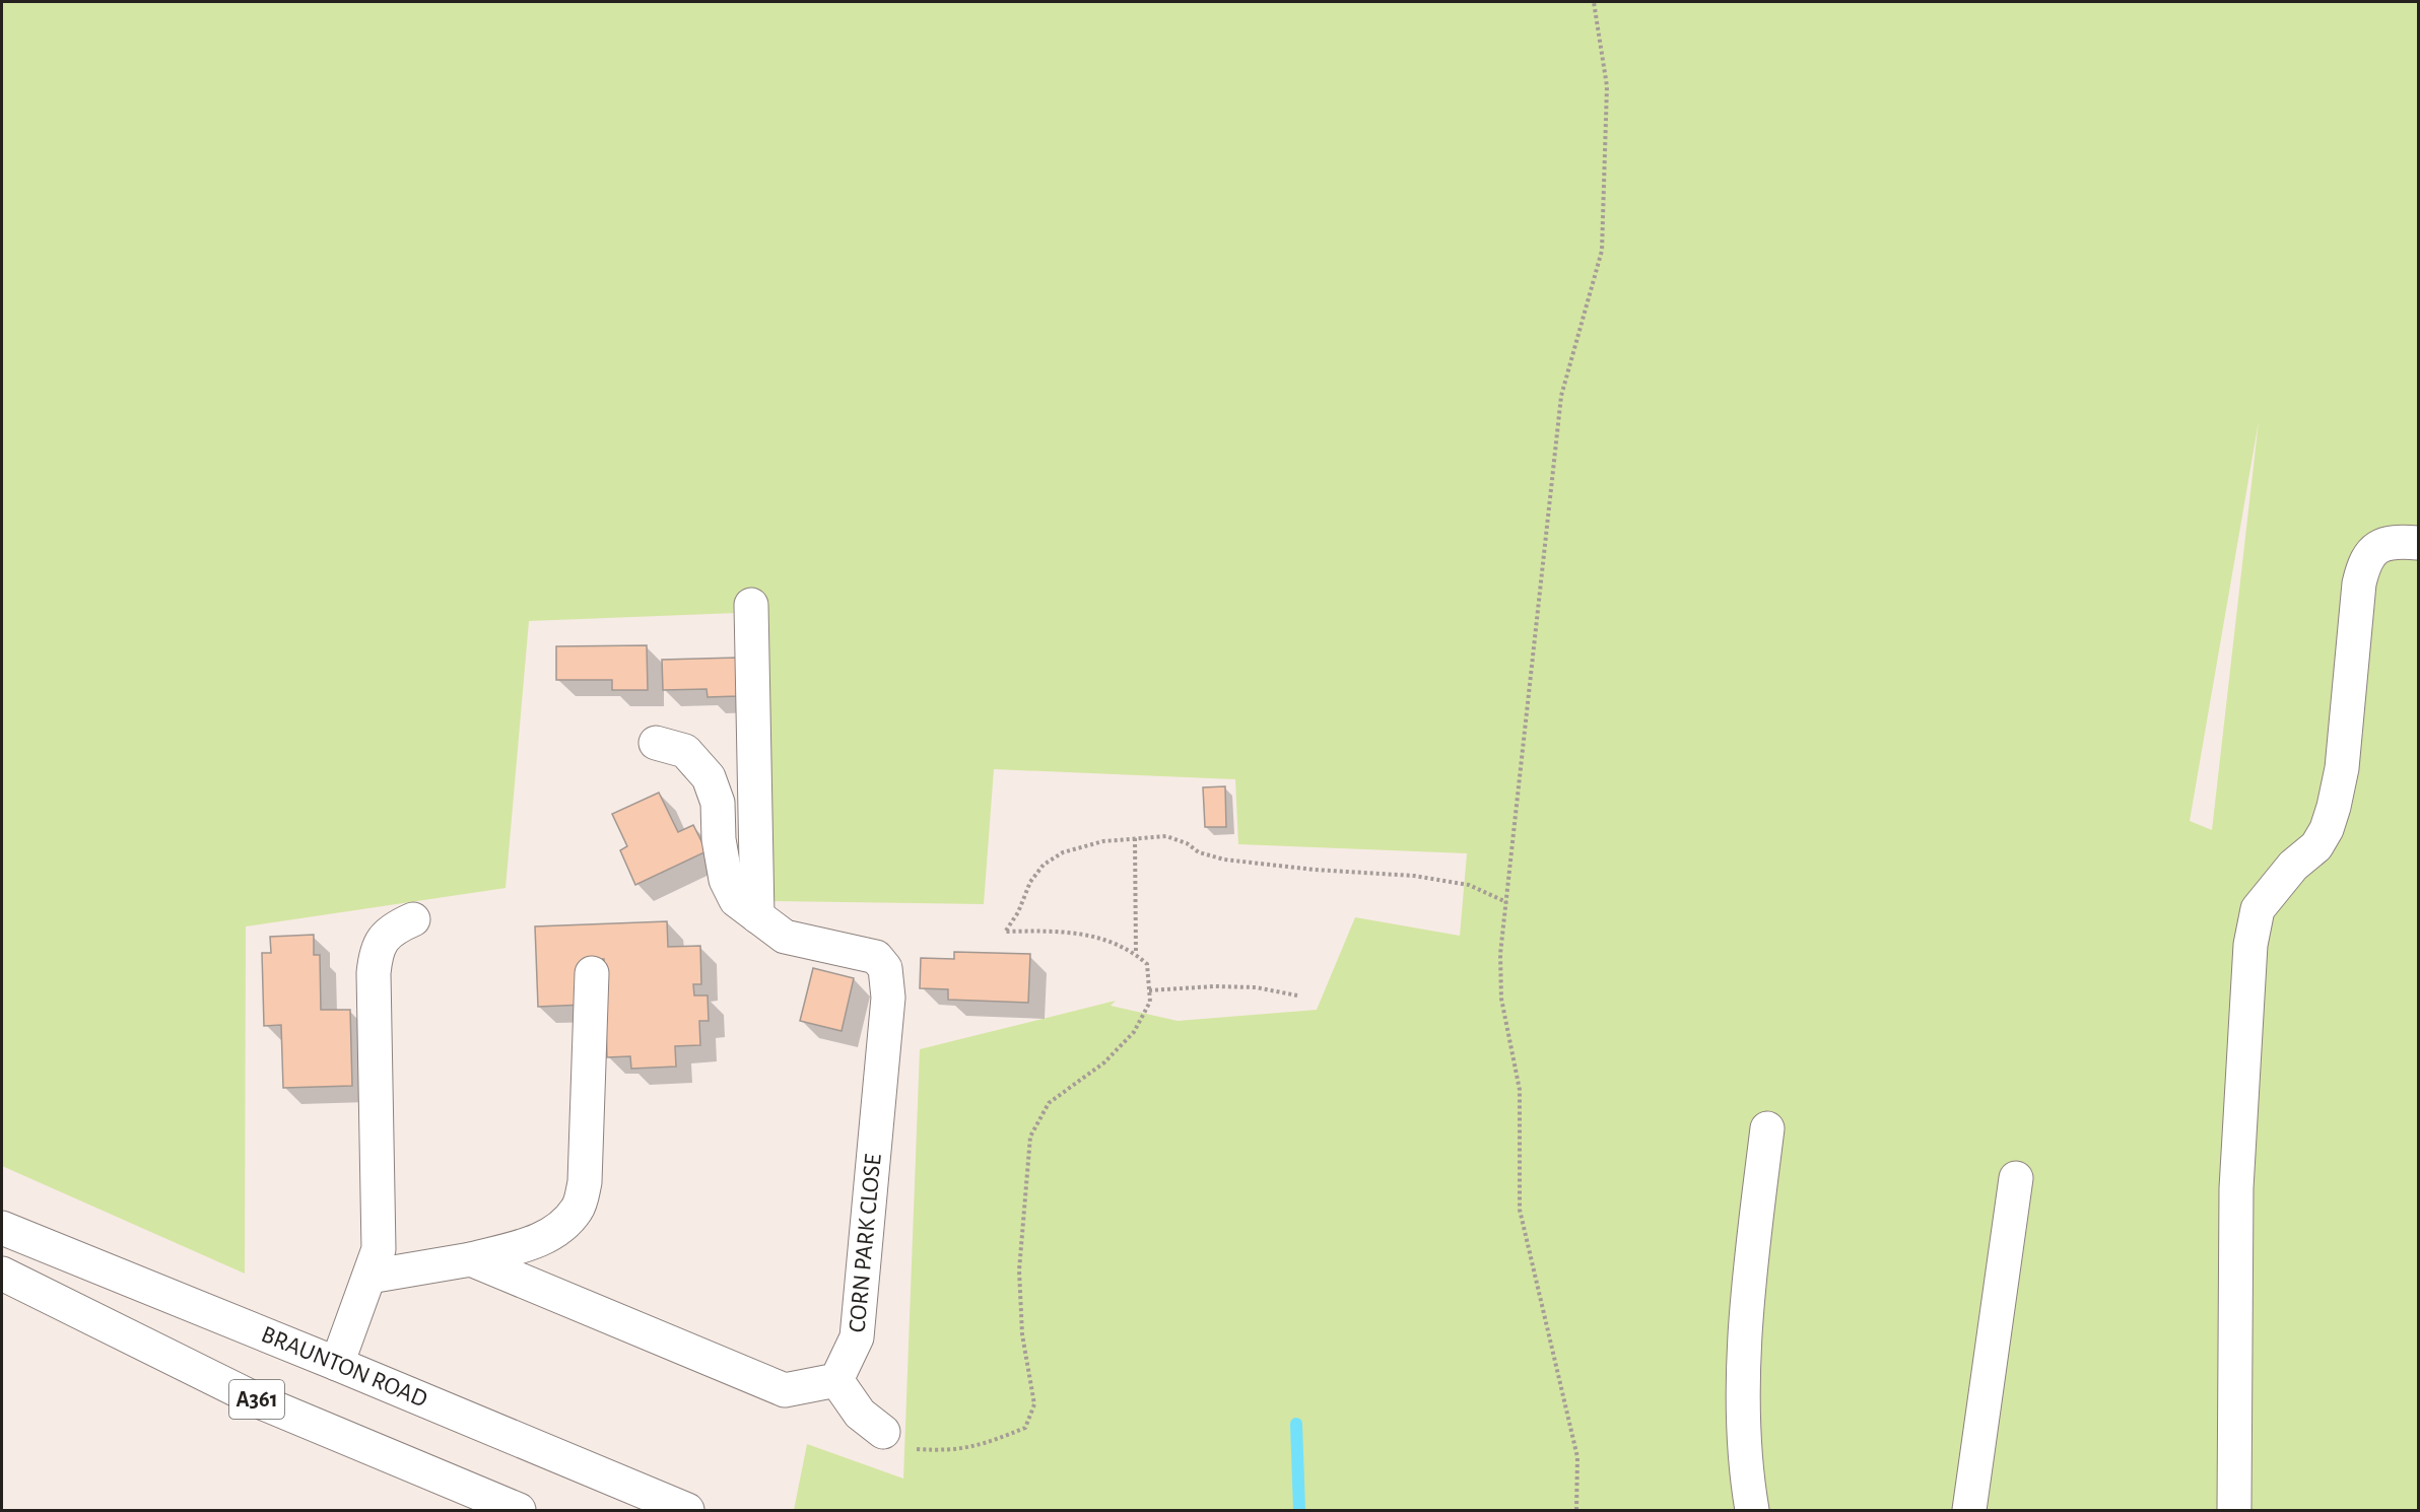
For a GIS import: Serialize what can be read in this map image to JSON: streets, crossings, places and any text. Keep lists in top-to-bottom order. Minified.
{"streets":{"main road":["CORN PARK CLOSE","BRAUNTON ROAD","A361"]}}
